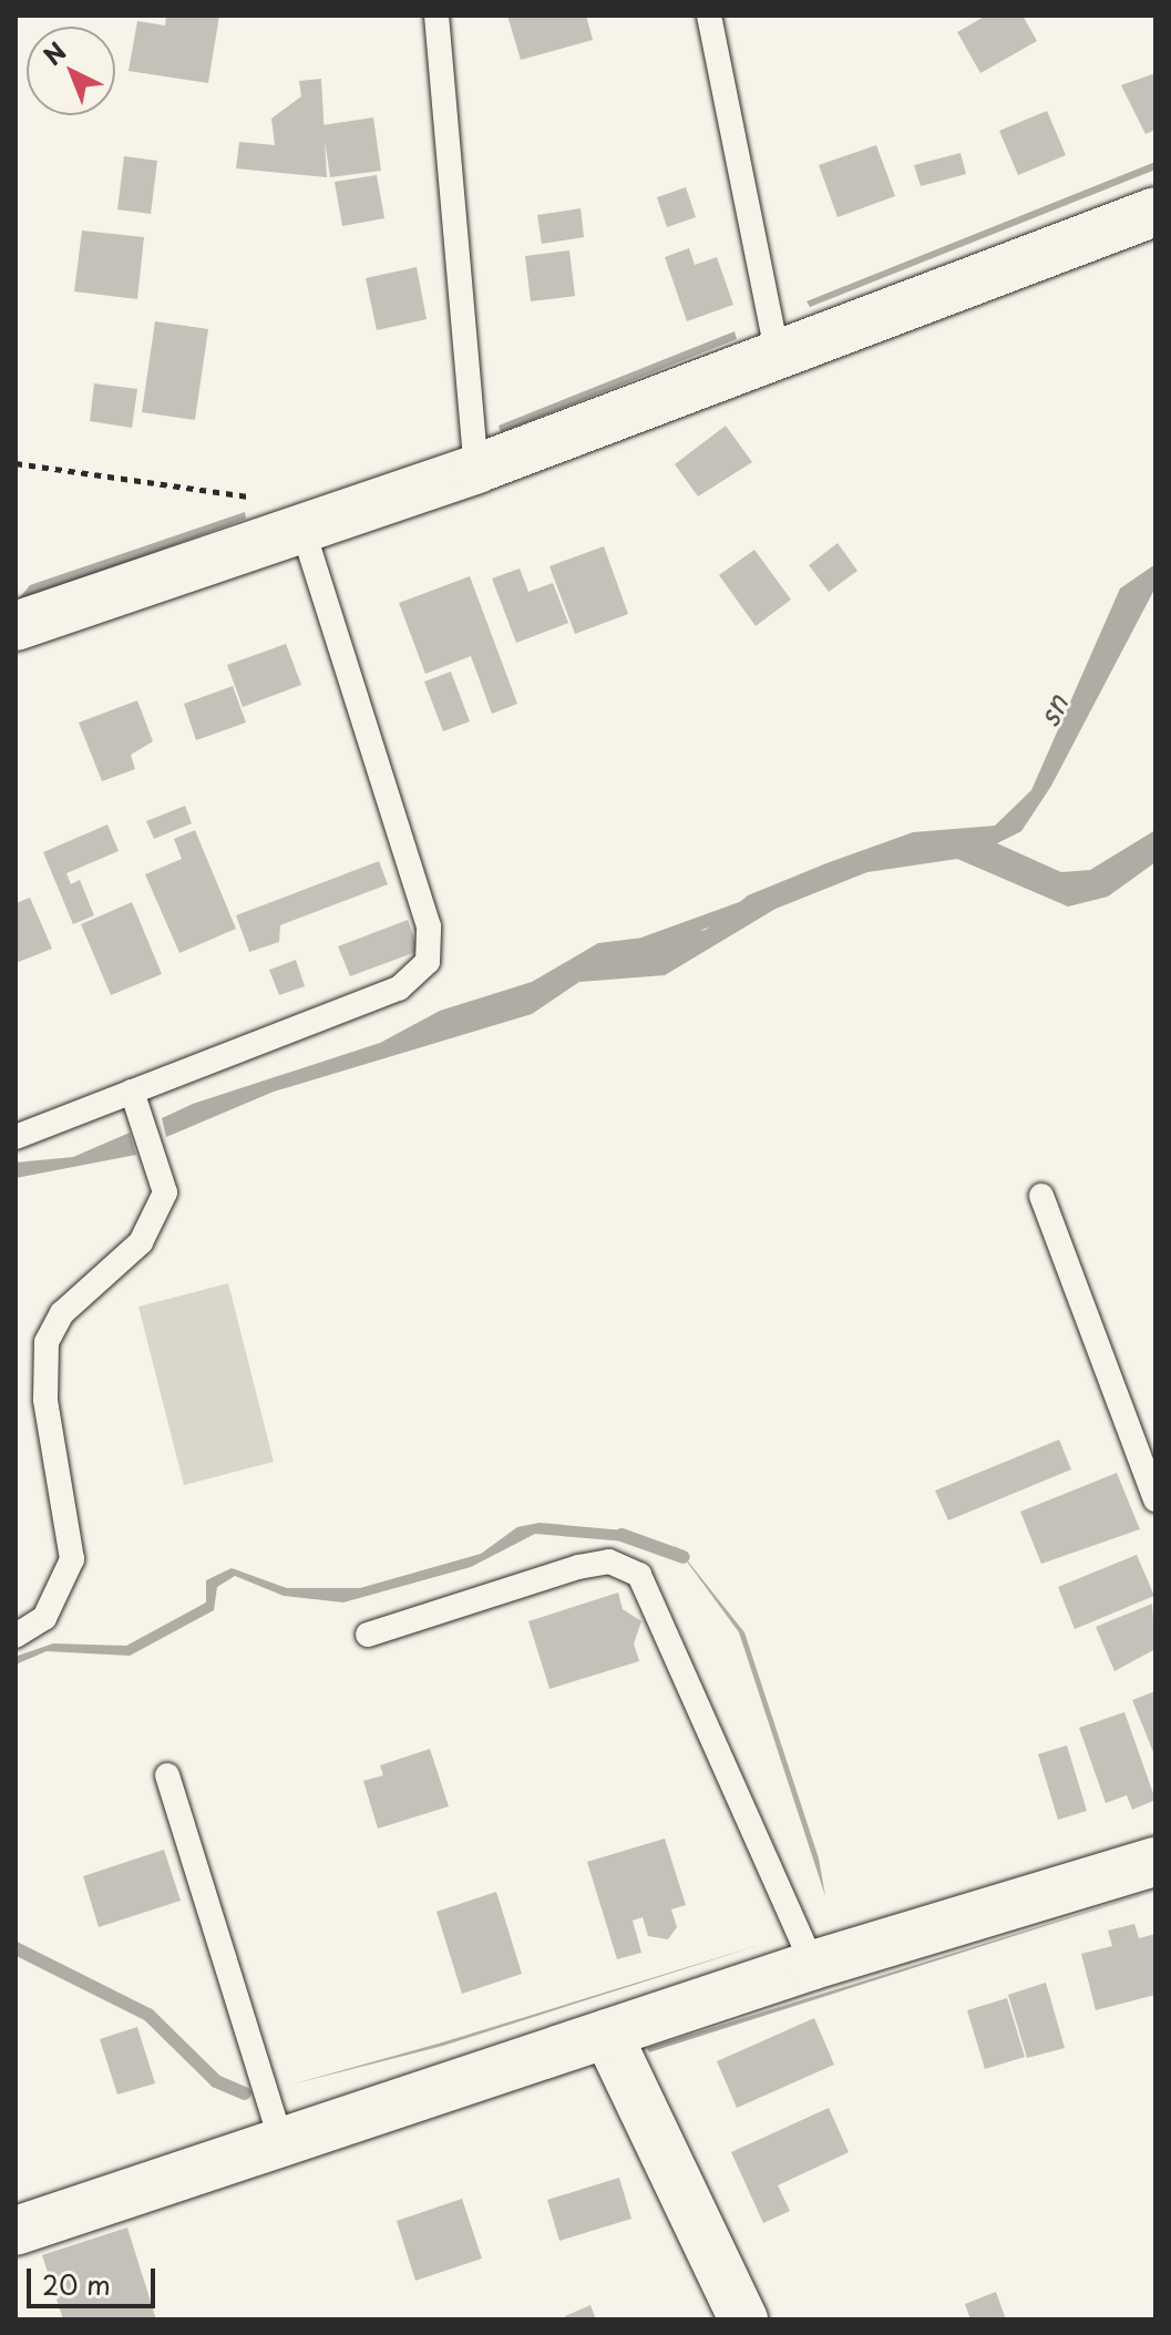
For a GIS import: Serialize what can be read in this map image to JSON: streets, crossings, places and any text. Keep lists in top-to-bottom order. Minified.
{"water":["sn"],"scale_bar":"20 m","north":"top left"}
